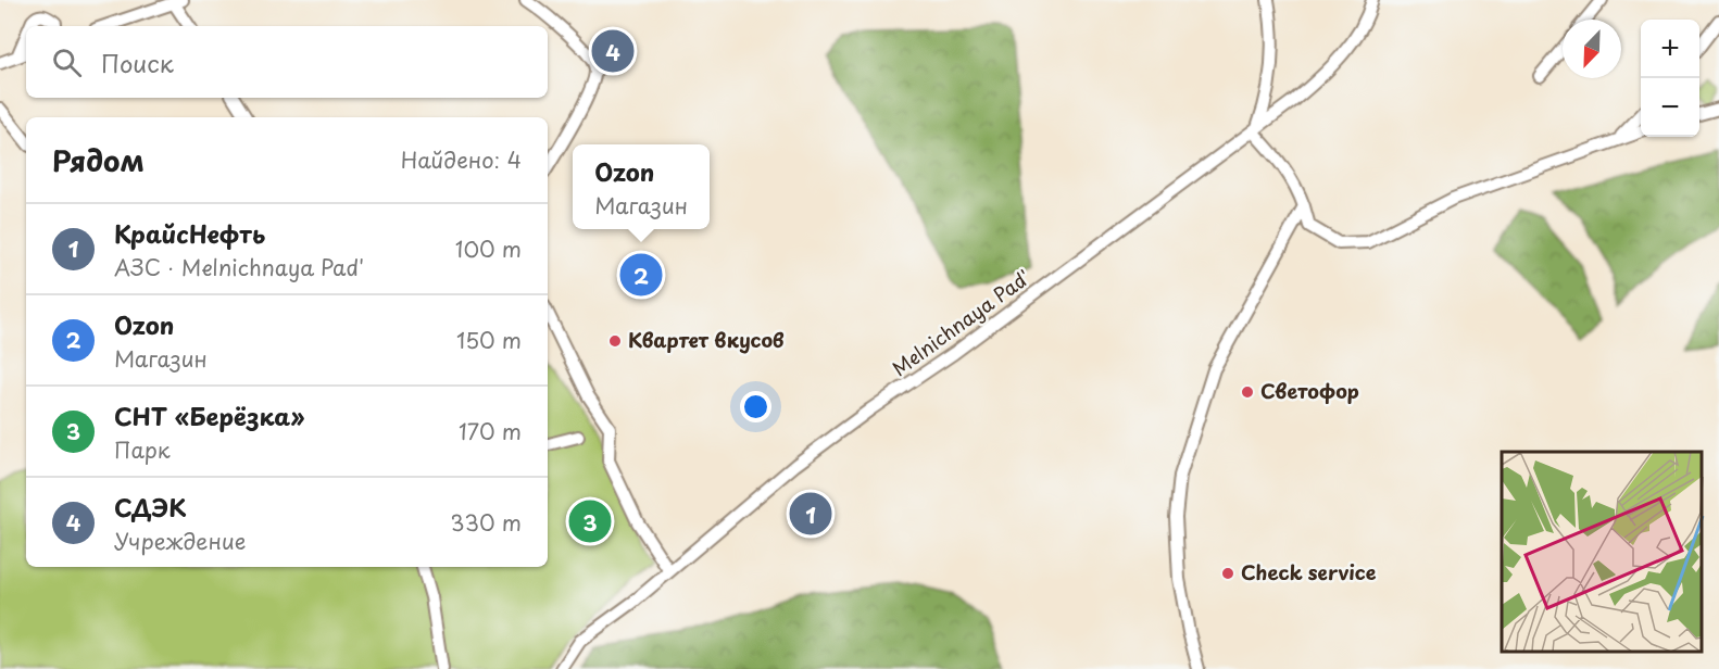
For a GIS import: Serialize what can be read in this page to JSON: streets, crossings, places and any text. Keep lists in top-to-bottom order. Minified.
{"streets":{"street":["Melnichnaya Pad'"]},"places":["Квартет вкусов","Светофор","Check service"],"north":"bottom left","page":{"map_buttons":["+","−"],"search":"Поиск","pins":["4","2","1","3"],"heading":["Рядом","Найдено: 4"],"popup":["Ozon","Магазин"],"list":[{"mark":"1","name":"КрайсНефть","note":"АЗС · Melnichnaya Pad'","value":"100 m"},{"mark":"2","name":"Ozon","note":"Магазин","value":"150 m"},{"mark":"3","name":"СНТ «Берёзка»","note":"Парк","value":"170 m"},{"mark":"4","name":"СДЭК","note":"Учреждение","value":"330 m"}]}}
